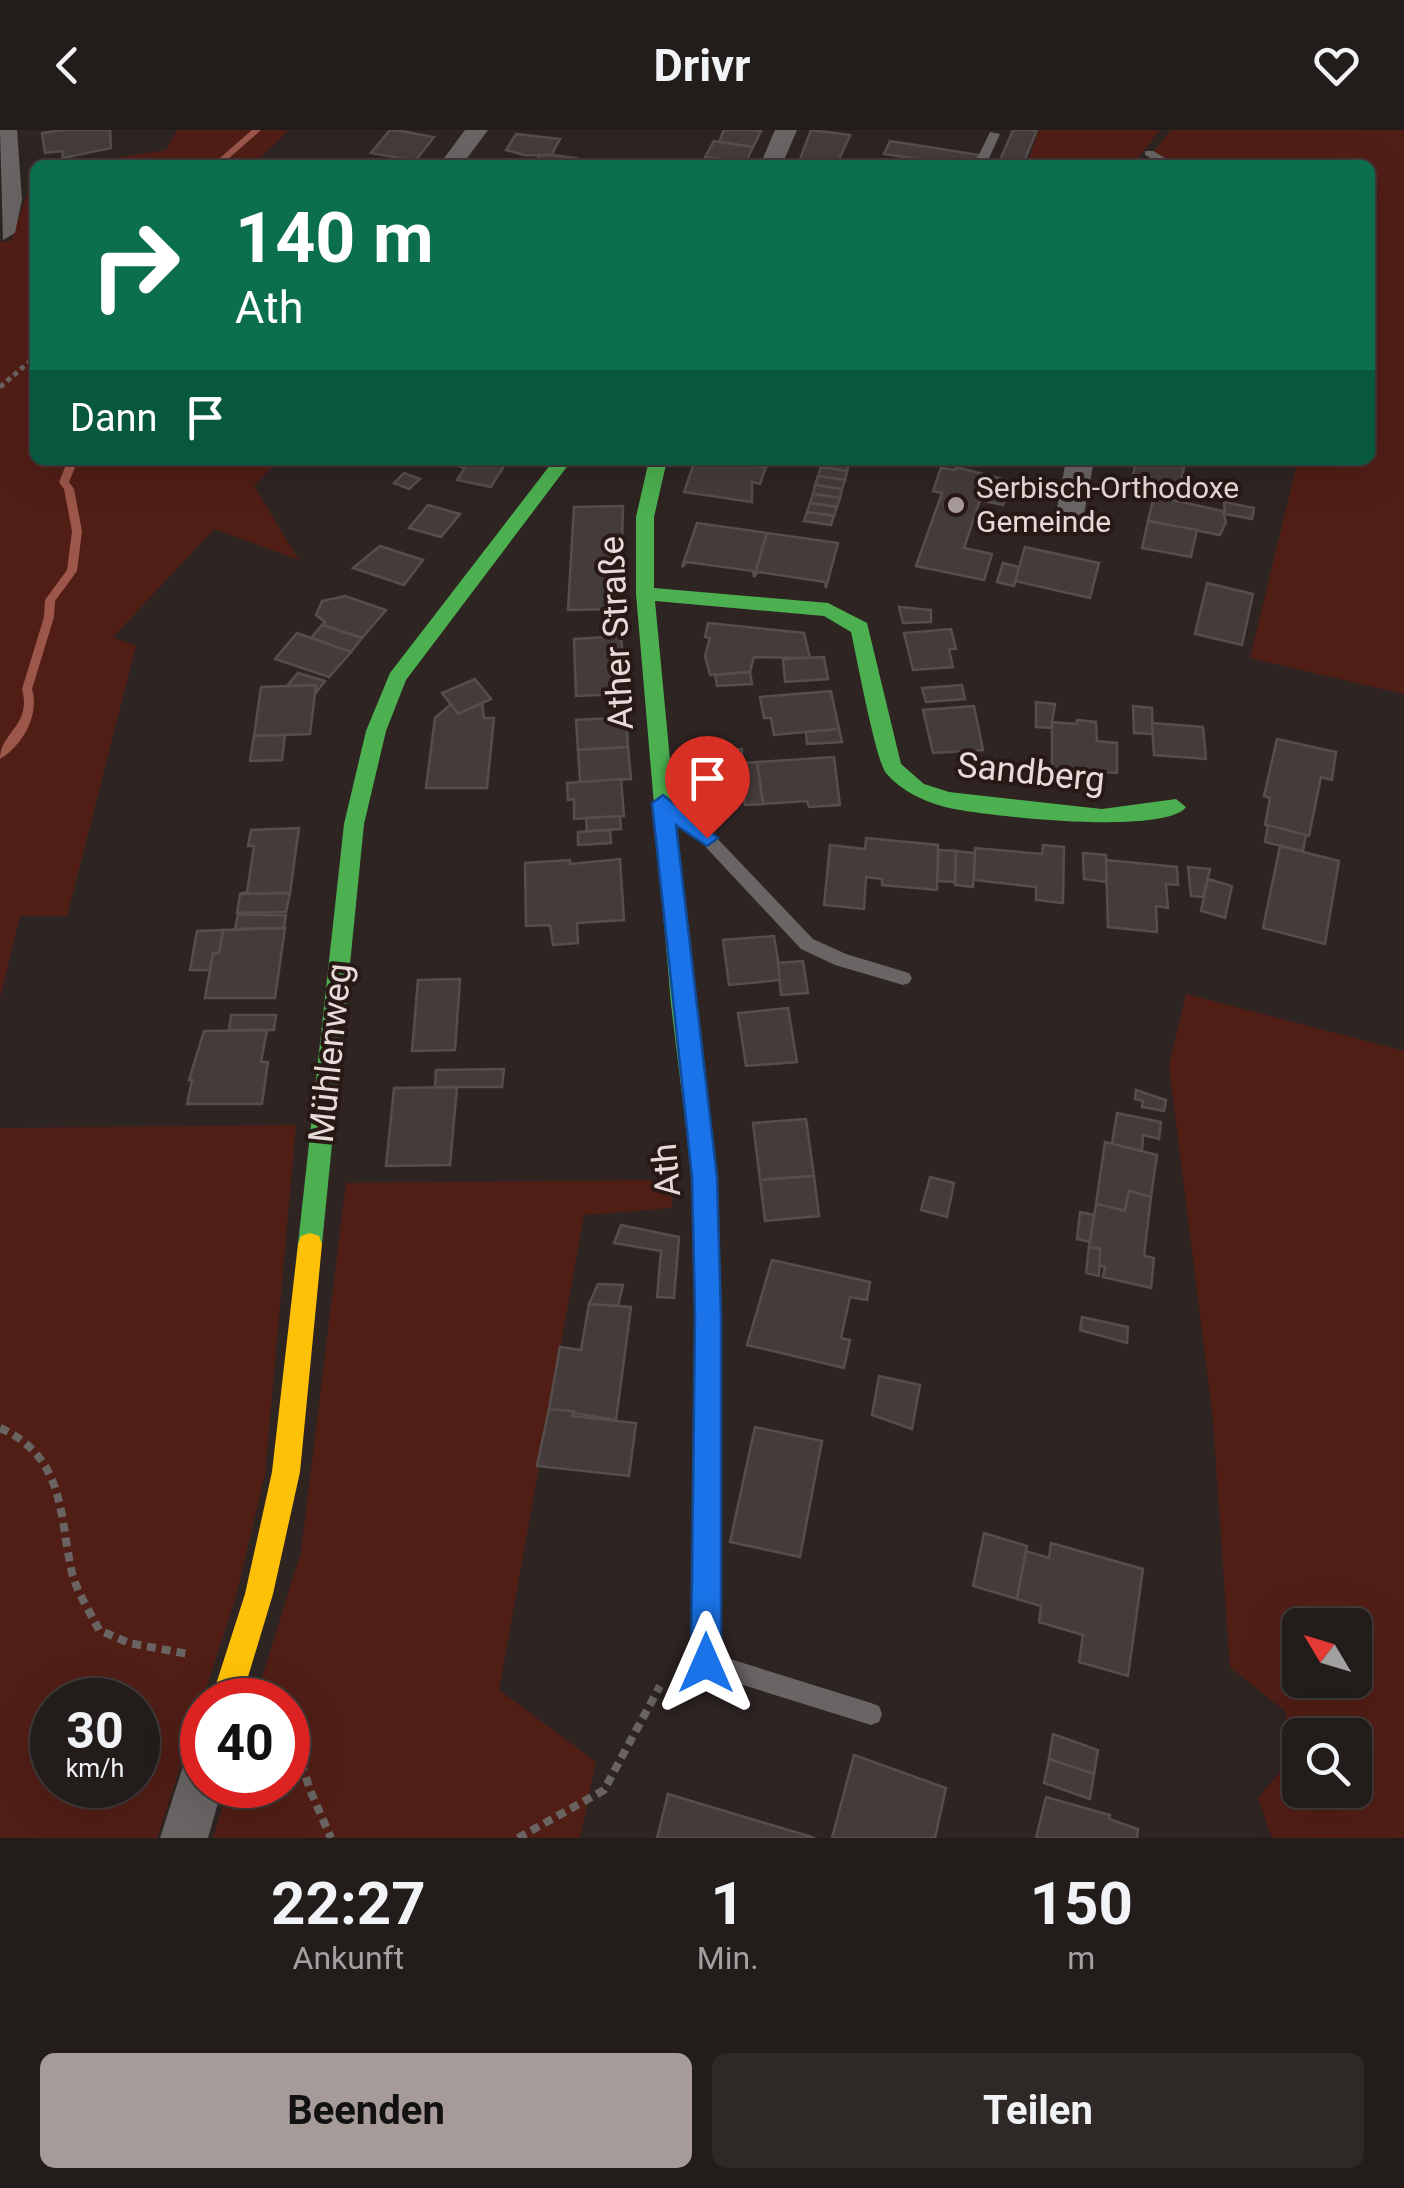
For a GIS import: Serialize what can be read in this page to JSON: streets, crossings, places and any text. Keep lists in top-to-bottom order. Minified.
{"streets":{"street":["Ather Straße","Sandberg","Mühlenweg","Ath"]},"crossings":[["Ather Straße","Sandberg"],["Ather Straße","Ath"]],"places":["Serbisch-Orthodoxe Gemeinde"],"north":"top left","page":{"header":"Drivr","turn":["140 m","Ath"],"then":"Dann","speed":"30 km/h","limit":"40","eta":["22:27","Ankunft","1","Min.","150","m"],"buttons":["Beenden","Teilen"]}}
